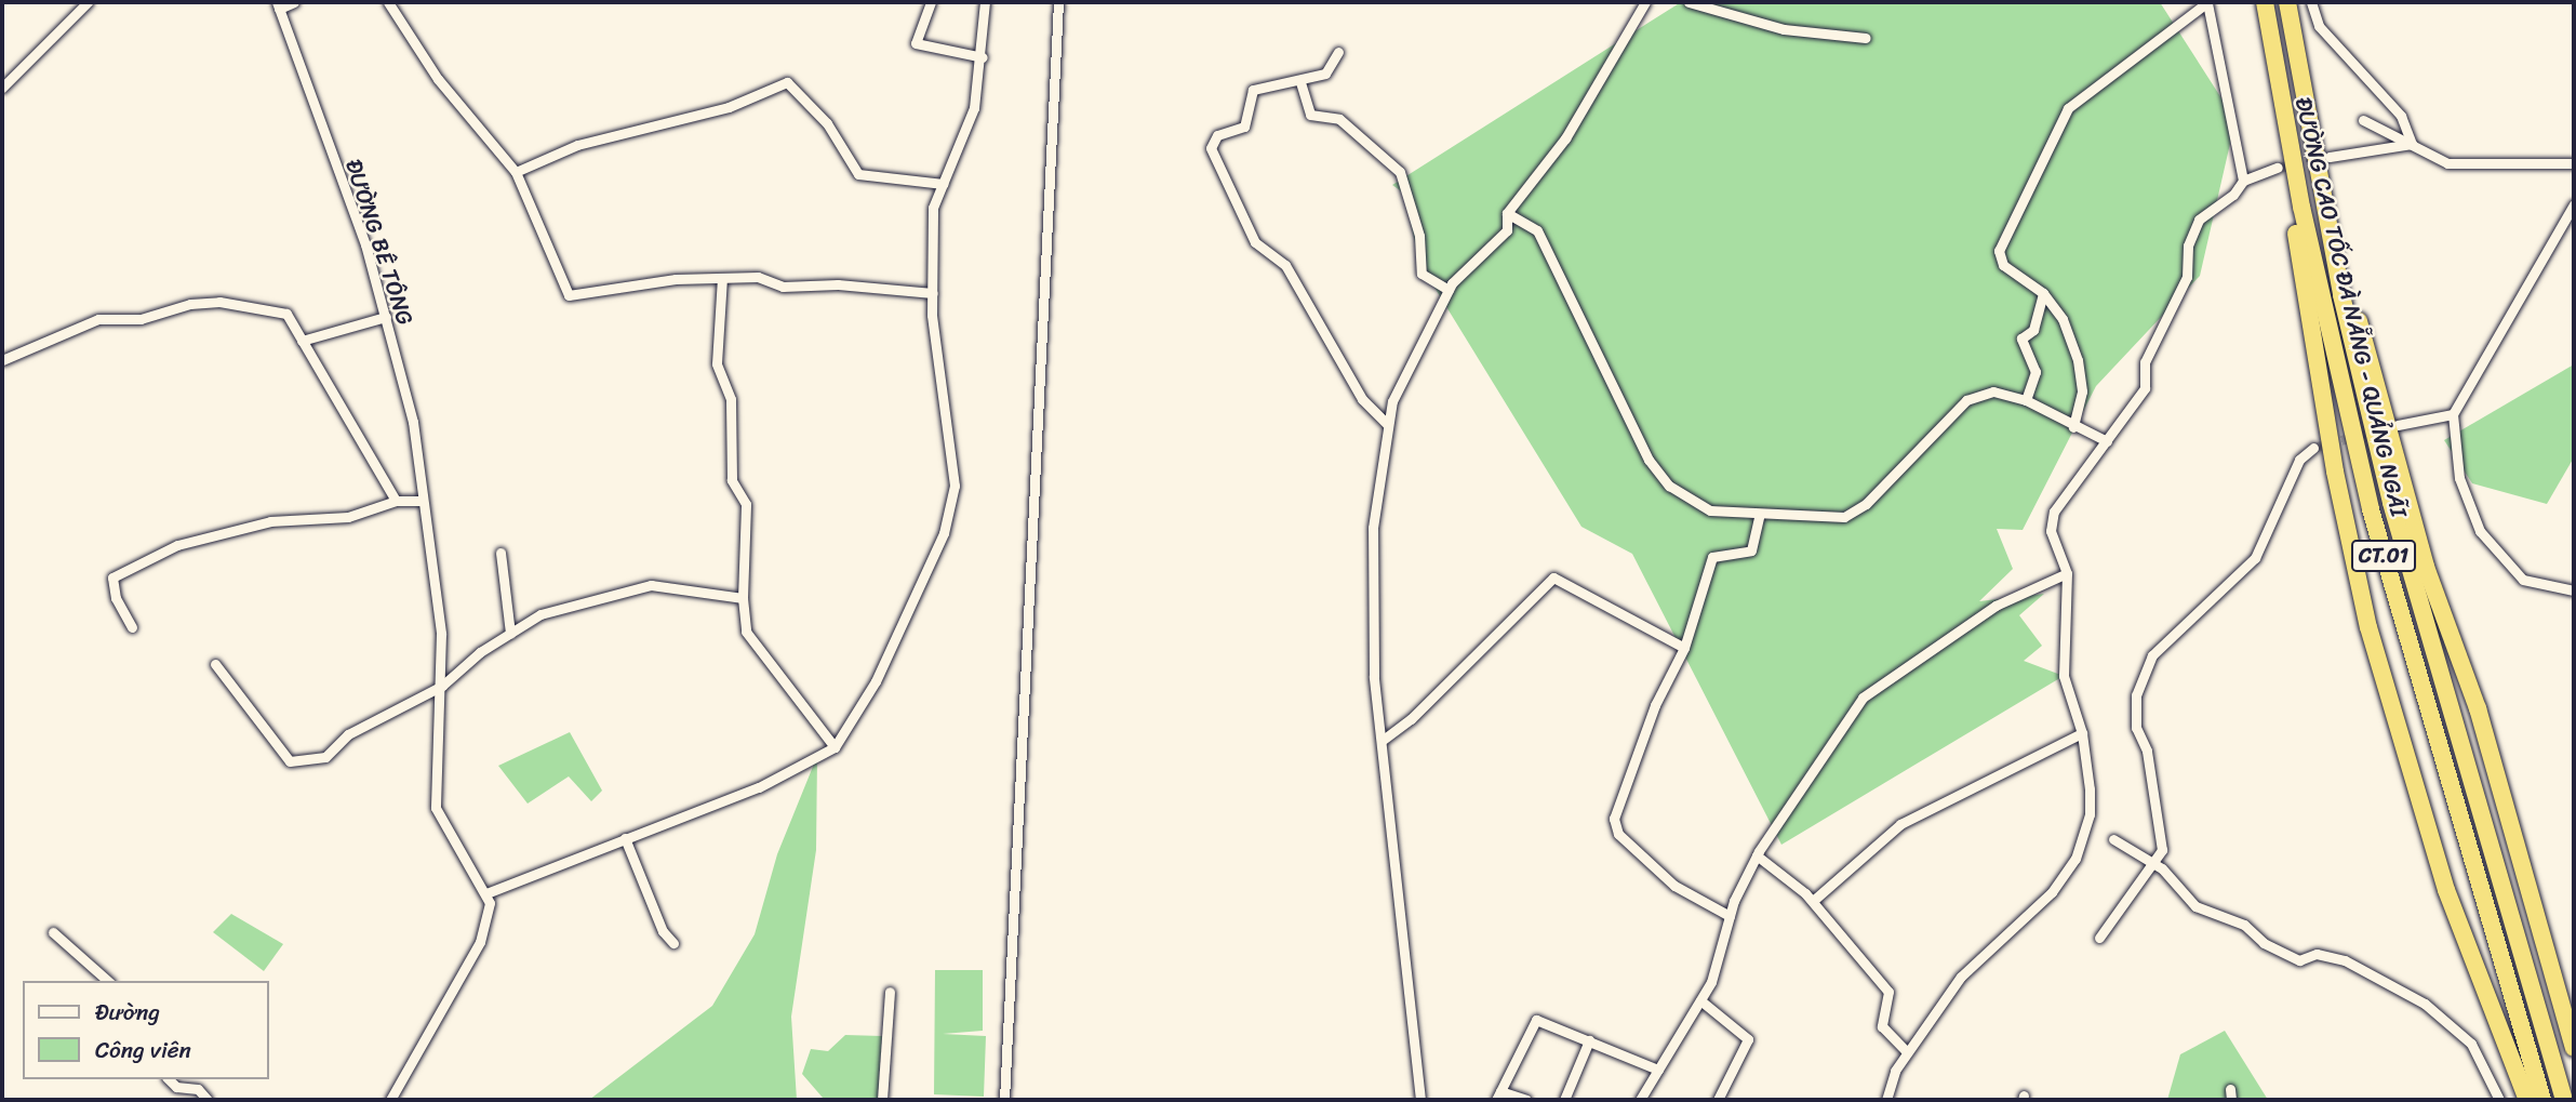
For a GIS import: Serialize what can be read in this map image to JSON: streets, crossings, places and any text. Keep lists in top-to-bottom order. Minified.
{"streets":{"highway":["ĐƯỜNG CAO TỐC ĐÀ NẴNG - QUẢNG NGÃI","CT.01"],"street":["ĐƯỜNG BÊ TÔNG"]},"legend":["Đường","Công viên"]}
